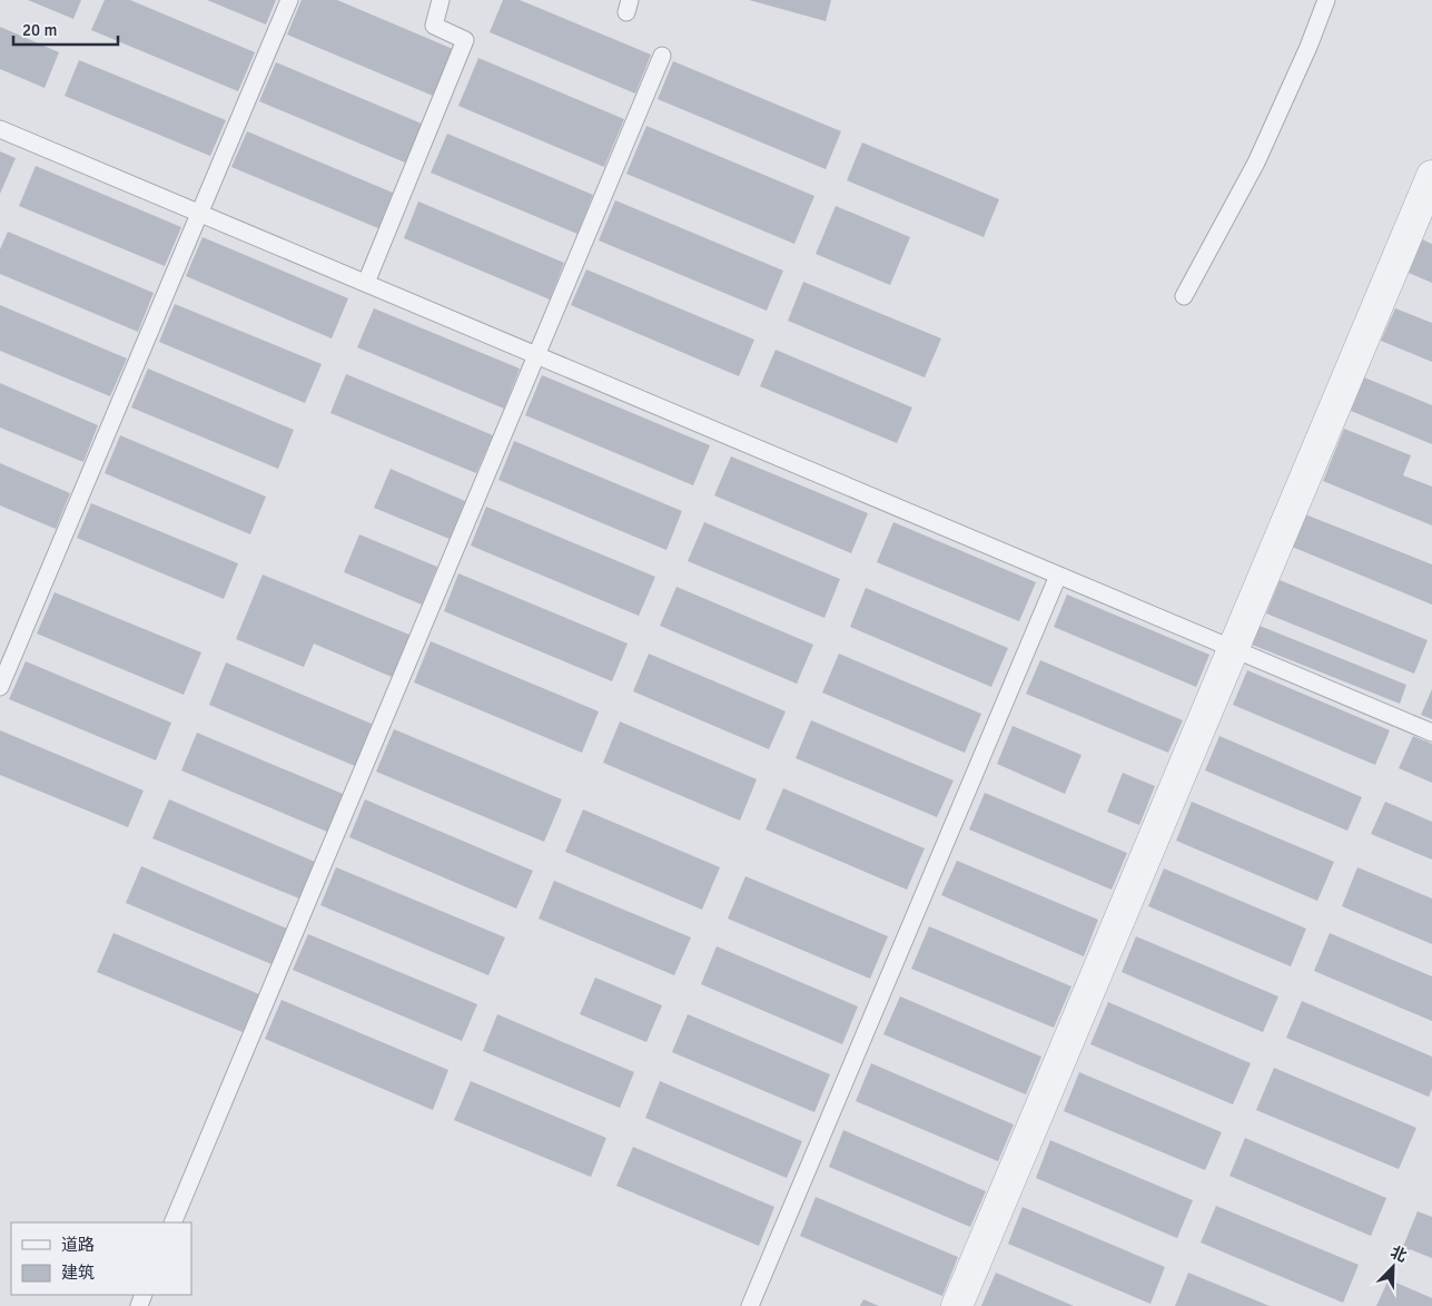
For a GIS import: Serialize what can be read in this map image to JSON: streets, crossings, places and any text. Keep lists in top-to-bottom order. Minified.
{"legend":["道路","建筑"],"scale_bar":"20 m","north":"top right"}
